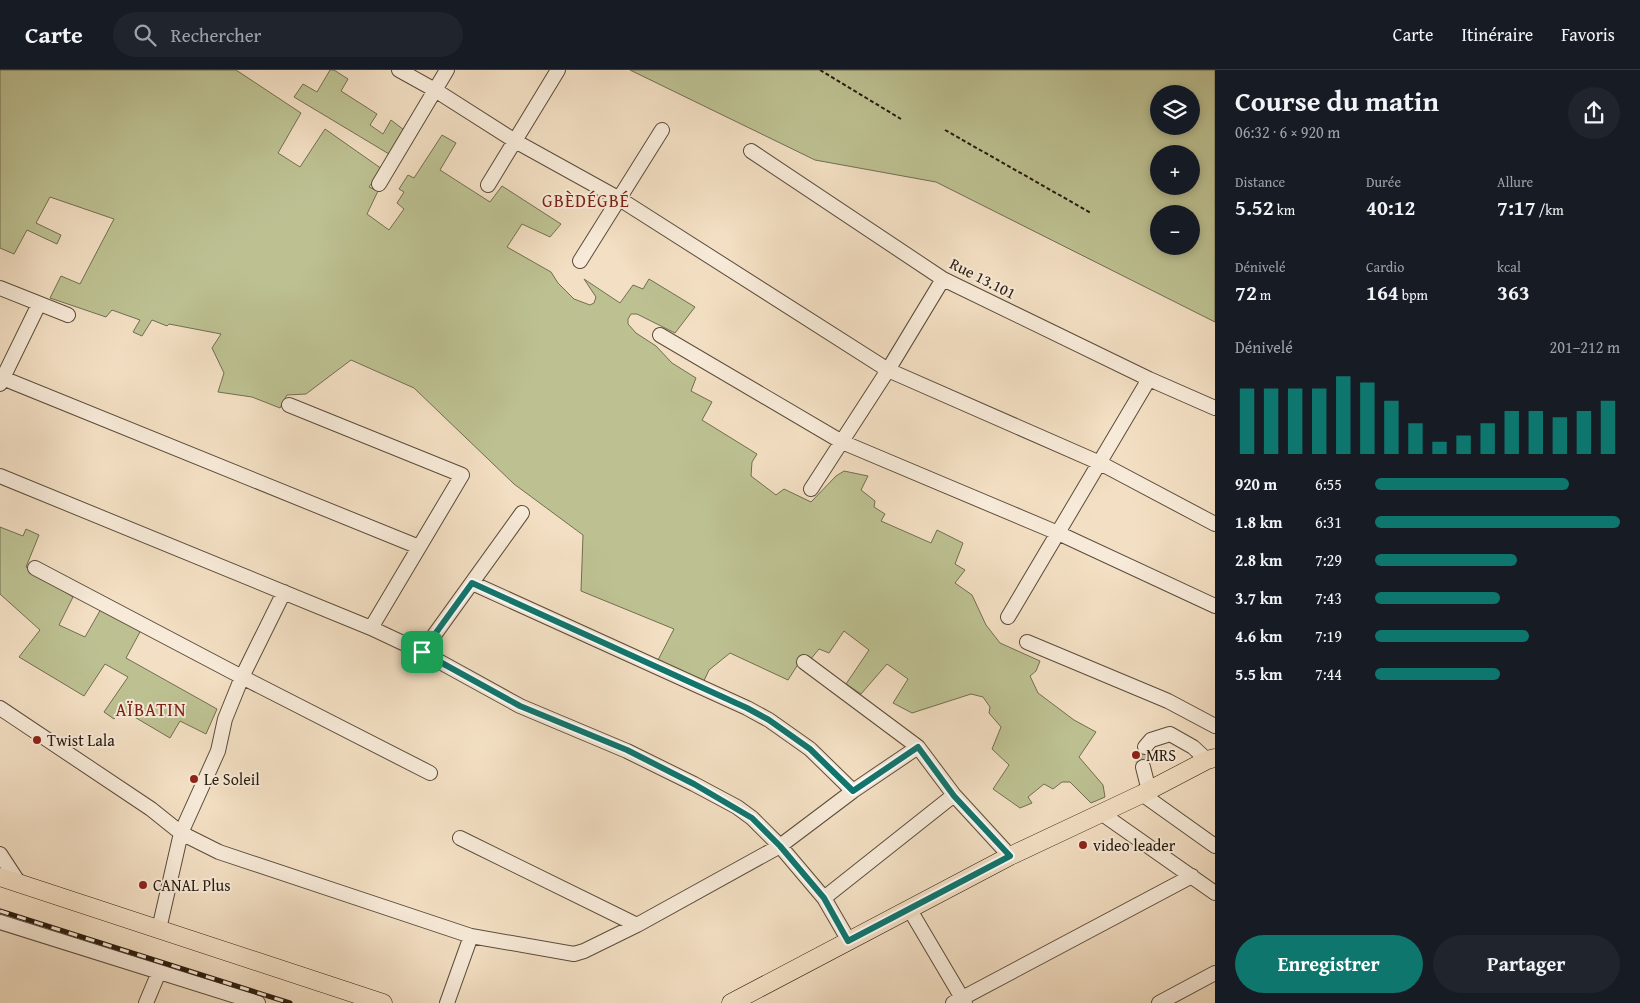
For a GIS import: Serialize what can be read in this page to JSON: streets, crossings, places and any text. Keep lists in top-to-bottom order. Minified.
{"streets":{"street":["Rue 13.101"]},"districts":["GBÈDÉGBÉ","AÏBATIN"],"places":["Twist Lala","MRS","Le Soleil","video leader","CANAL Plus"],"page":{"header":"Carte","search":"Rechercher","nav":["Carte","Itinéraire","Favoris"],"heading":["Course du matin","06:32 · 6 × 920 m"],"map_buttons":["+","−"],"stats":[["Distance","5.52 km"],["Durée","40:12"],["Allure","7:17 /km"],["Dénivelé","72 m"],["Cardio","164 bpm"],["kcal","363"]],"chart":["Dénivelé","201–212 m"],"list":[{"name":"920 m","note":"6:55"},{"name":"1.8 km","note":"6:31"},{"name":"2.8 km","note":"7:29"},{"name":"3.7 km","note":"7:43"},{"name":"4.6 km","note":"7:19"},{"name":"5.5 km","note":"7:44"}],"buttons":["Enregistrer","Partager"]}}
